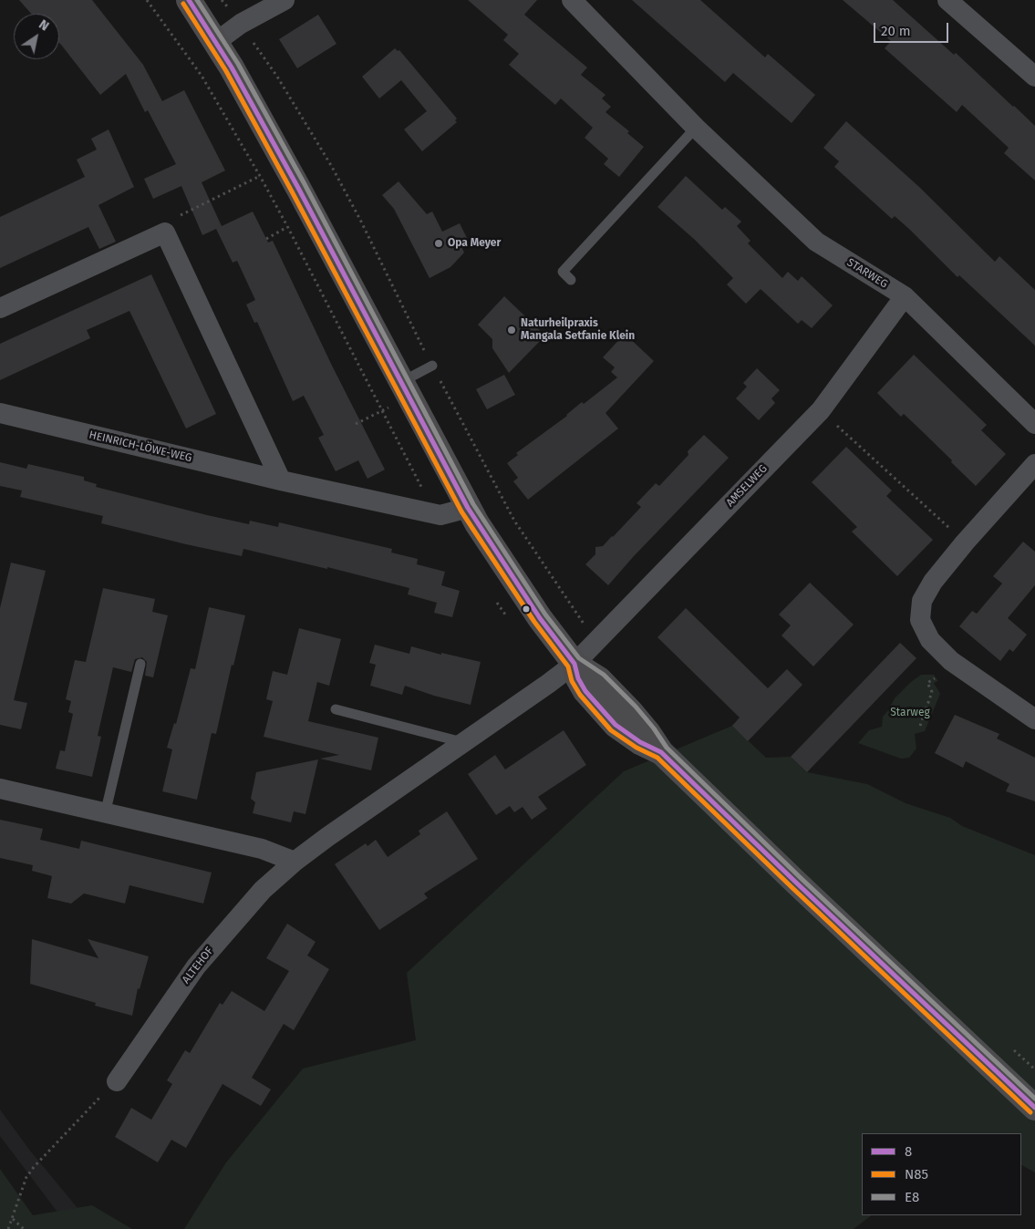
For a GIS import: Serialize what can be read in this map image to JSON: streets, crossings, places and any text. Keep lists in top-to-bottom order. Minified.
{"streets":{"street":["STARWEG","HEINRICH-LÖWE-WEG","AMSELWEG","ALTEHOF"]},"crossings":[["STARWEG","AMSELWEG"],["AMSELWEG","ALTEHOF"]],"parks":["Starweg"],"places":["Opa Meyer","Naturheilpraxis Mangala Setfanie Klein"],"lines":["transit line 8","transit line E8","transit line N85"],"legend":["8","N85","E8"],"scale_bar":"20 m","north":"top right"}
